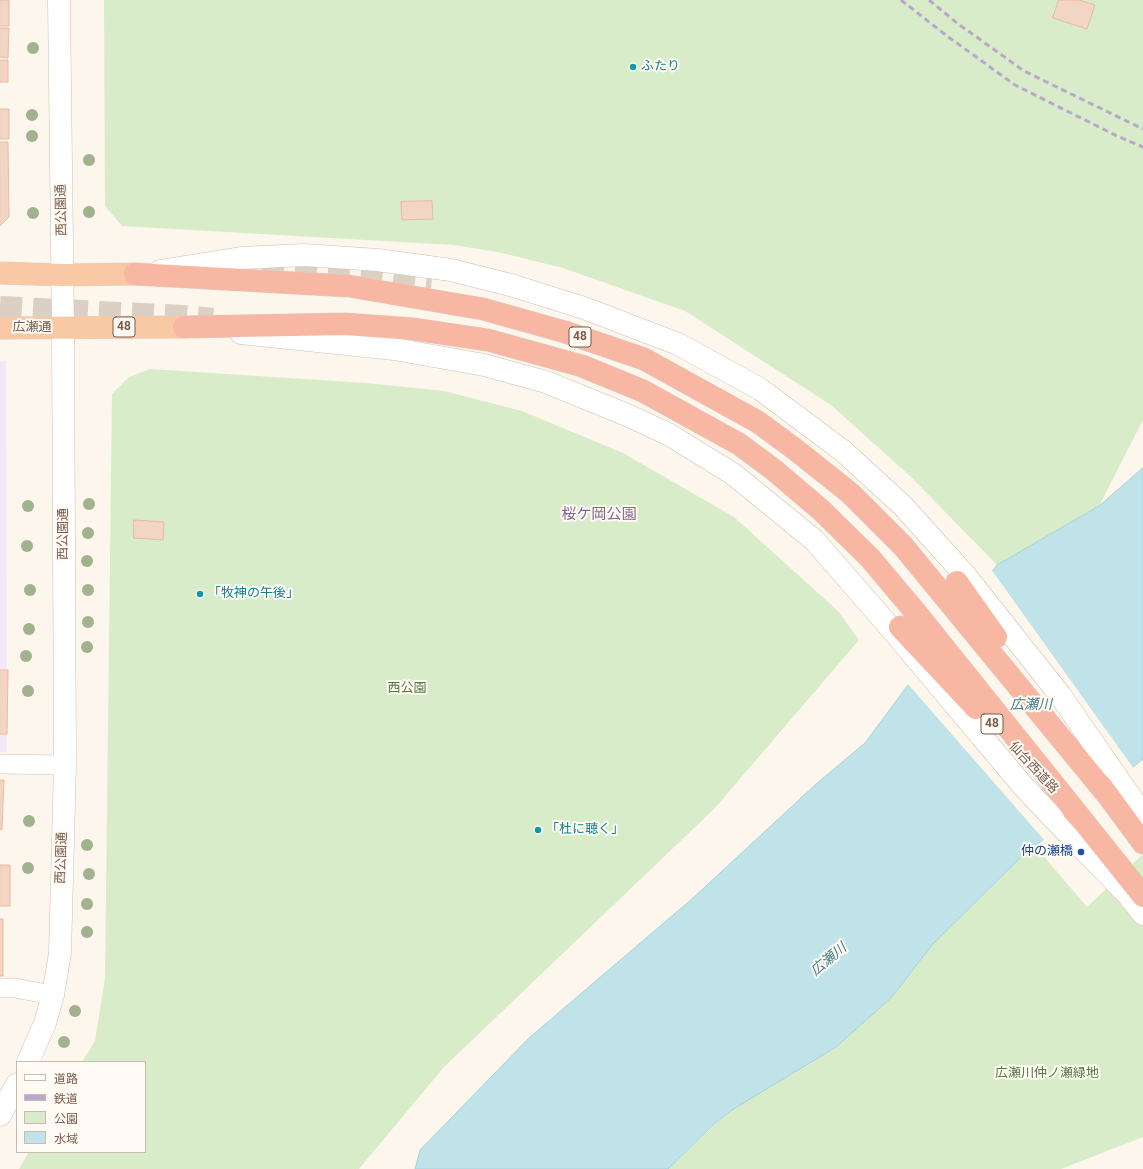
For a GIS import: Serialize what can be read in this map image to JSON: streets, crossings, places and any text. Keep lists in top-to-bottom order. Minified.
{"streets":{"highway":["48","広瀬通","仙台西道路"],"street":["西公園通"]},"crossings":[["西公園通","48"],["西公園通","広瀬通"],["48","広瀬通"],["48","仙台西道路"]],"districts":["桜ケ岡公園"],"water":["広瀬川"],"parks":["西公園","広瀬川仲ノ瀬緑地"],"places":["ふたり","「牧神の午後」","「杜に聴く」","仲の瀬橋"],"legend":["道路","鉄道","公園","水域"]}
